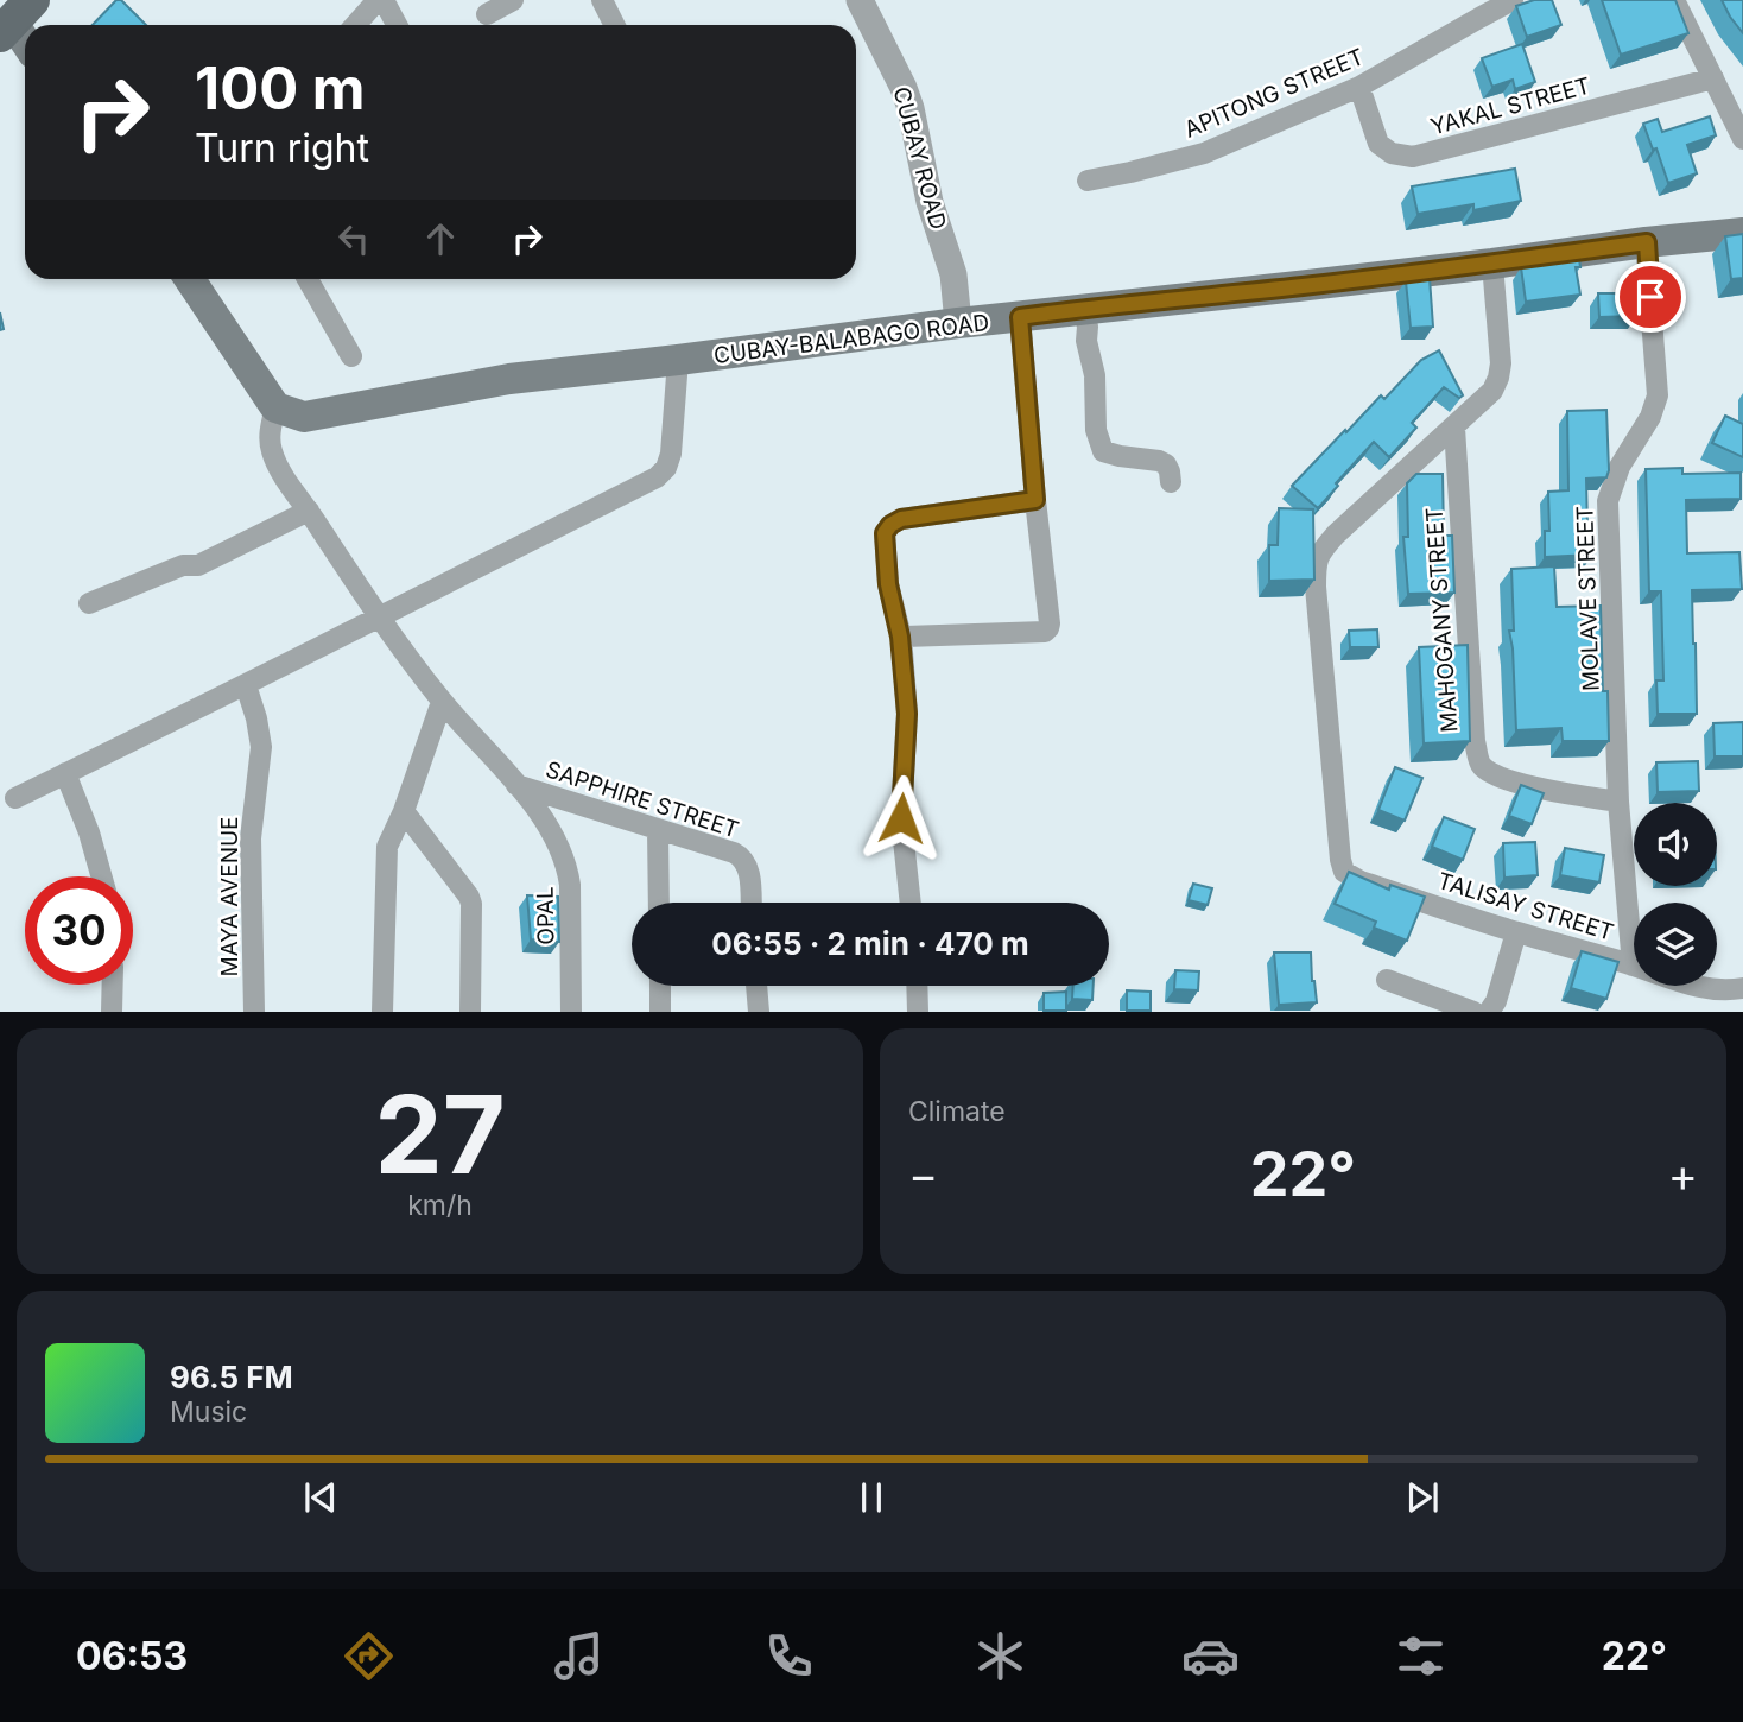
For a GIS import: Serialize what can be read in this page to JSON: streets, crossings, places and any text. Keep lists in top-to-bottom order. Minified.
{"streets":{"main road":["CUBAY-BALABAGO ROAD"],"street":["APITONG STREET","YAKAL STREET","CUBAY ROAD","MOLAVE STREET","MAHOGANY STREET","SAPPHIRE STREET","MAYA AVENUE","TALISAY STREET","OPAL"]},"crossings":[["APITONG STREET","YAKAL STREET"],["CUBAY ROAD","CUBAY-BALABAGO ROAD"],["CUBAY-BALABAGO ROAD","MOLAVE STREET"],["CUBAY-BALABAGO ROAD","OPAL"],["MOLAVE STREET","MAHOGANY STREET"],["MOLAVE STREET","TALISAY STREET"],["MAHOGANY STREET","TALISAY STREET"],["SAPPHIRE STREET","OPAL"]],"page":{"turn":["100 m","Turn right"],"limit":"30","trip":"06:55 · 2 min · 470 m","tile":[["27","km/h"],"Climate"],"heat":["−","22°","+"],"song":["96.5 FM","Music"],"tabs":["06:53","22°"]}}
